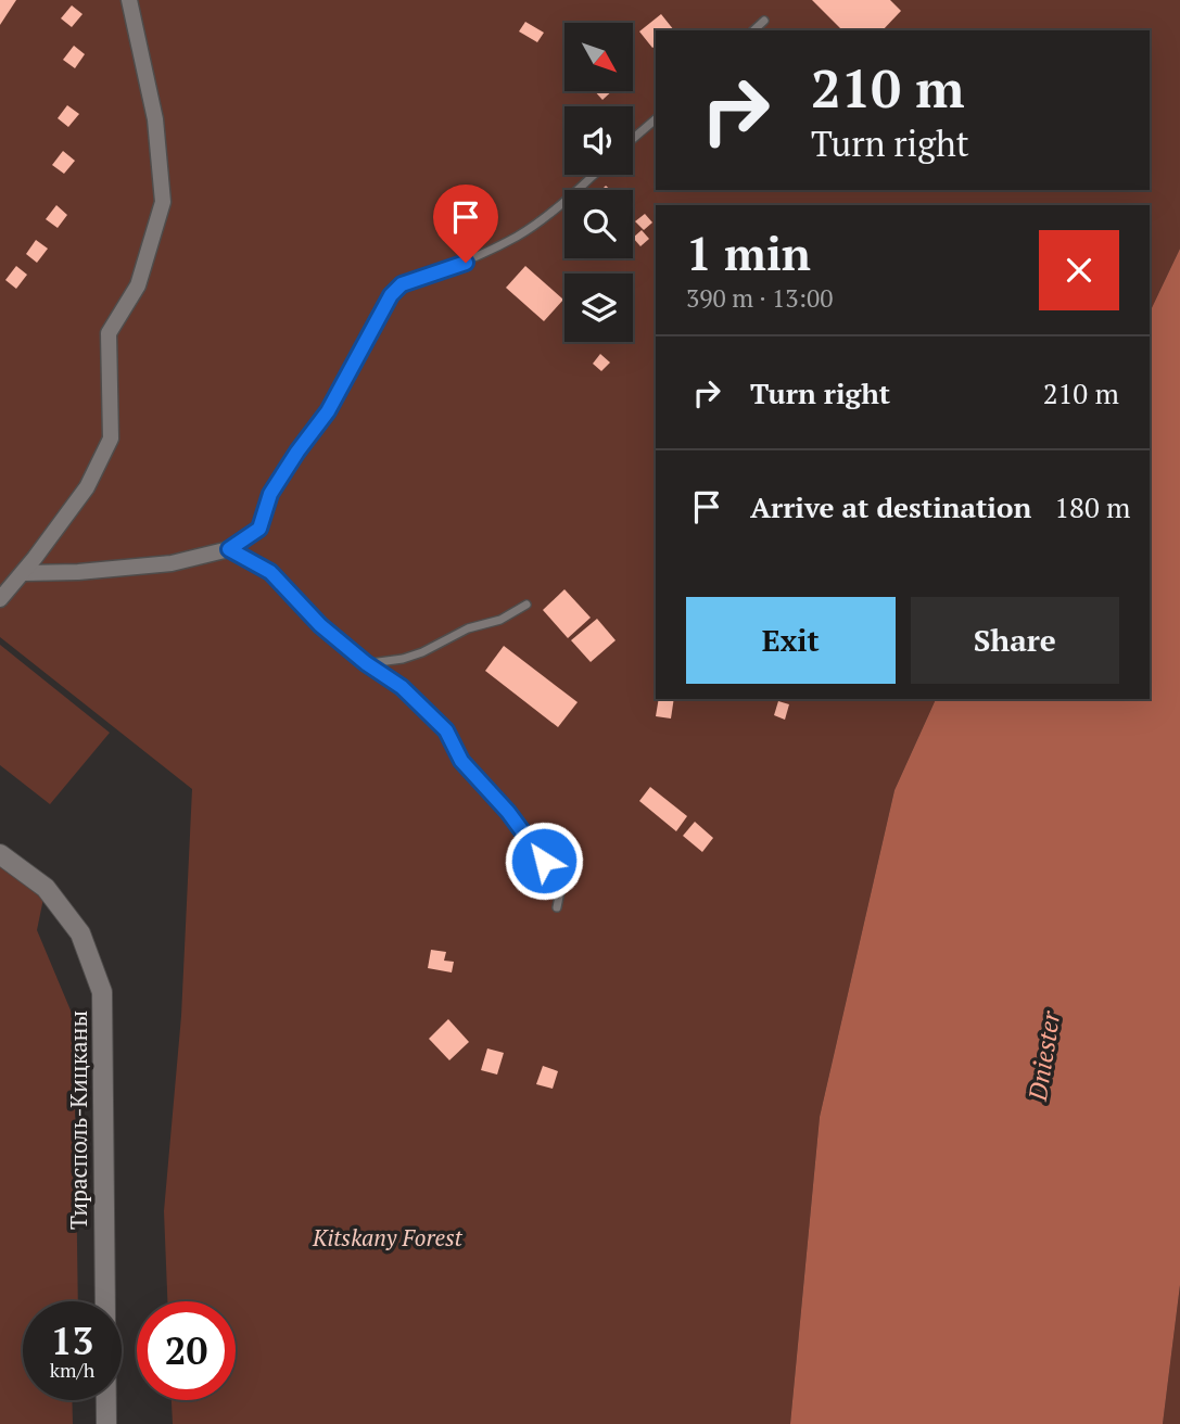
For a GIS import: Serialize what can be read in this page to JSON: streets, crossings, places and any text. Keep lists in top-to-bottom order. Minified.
{"streets":{"street":["Тирасполь-Кицканы"]},"water":["Dniester"],"parks":["Kitskany Forest"],"north":"bottom right","page":{"turn":["210 m","Turn right"],"heading":["1 min","390 m · 13:00"],"list":[{"name":"Turn right","value":"210 m"},{"name":"Arrive at destination","value":"180 m"}],"buttons":["Exit","Share"],"speed":"13 km/h","limit":"20"}}
